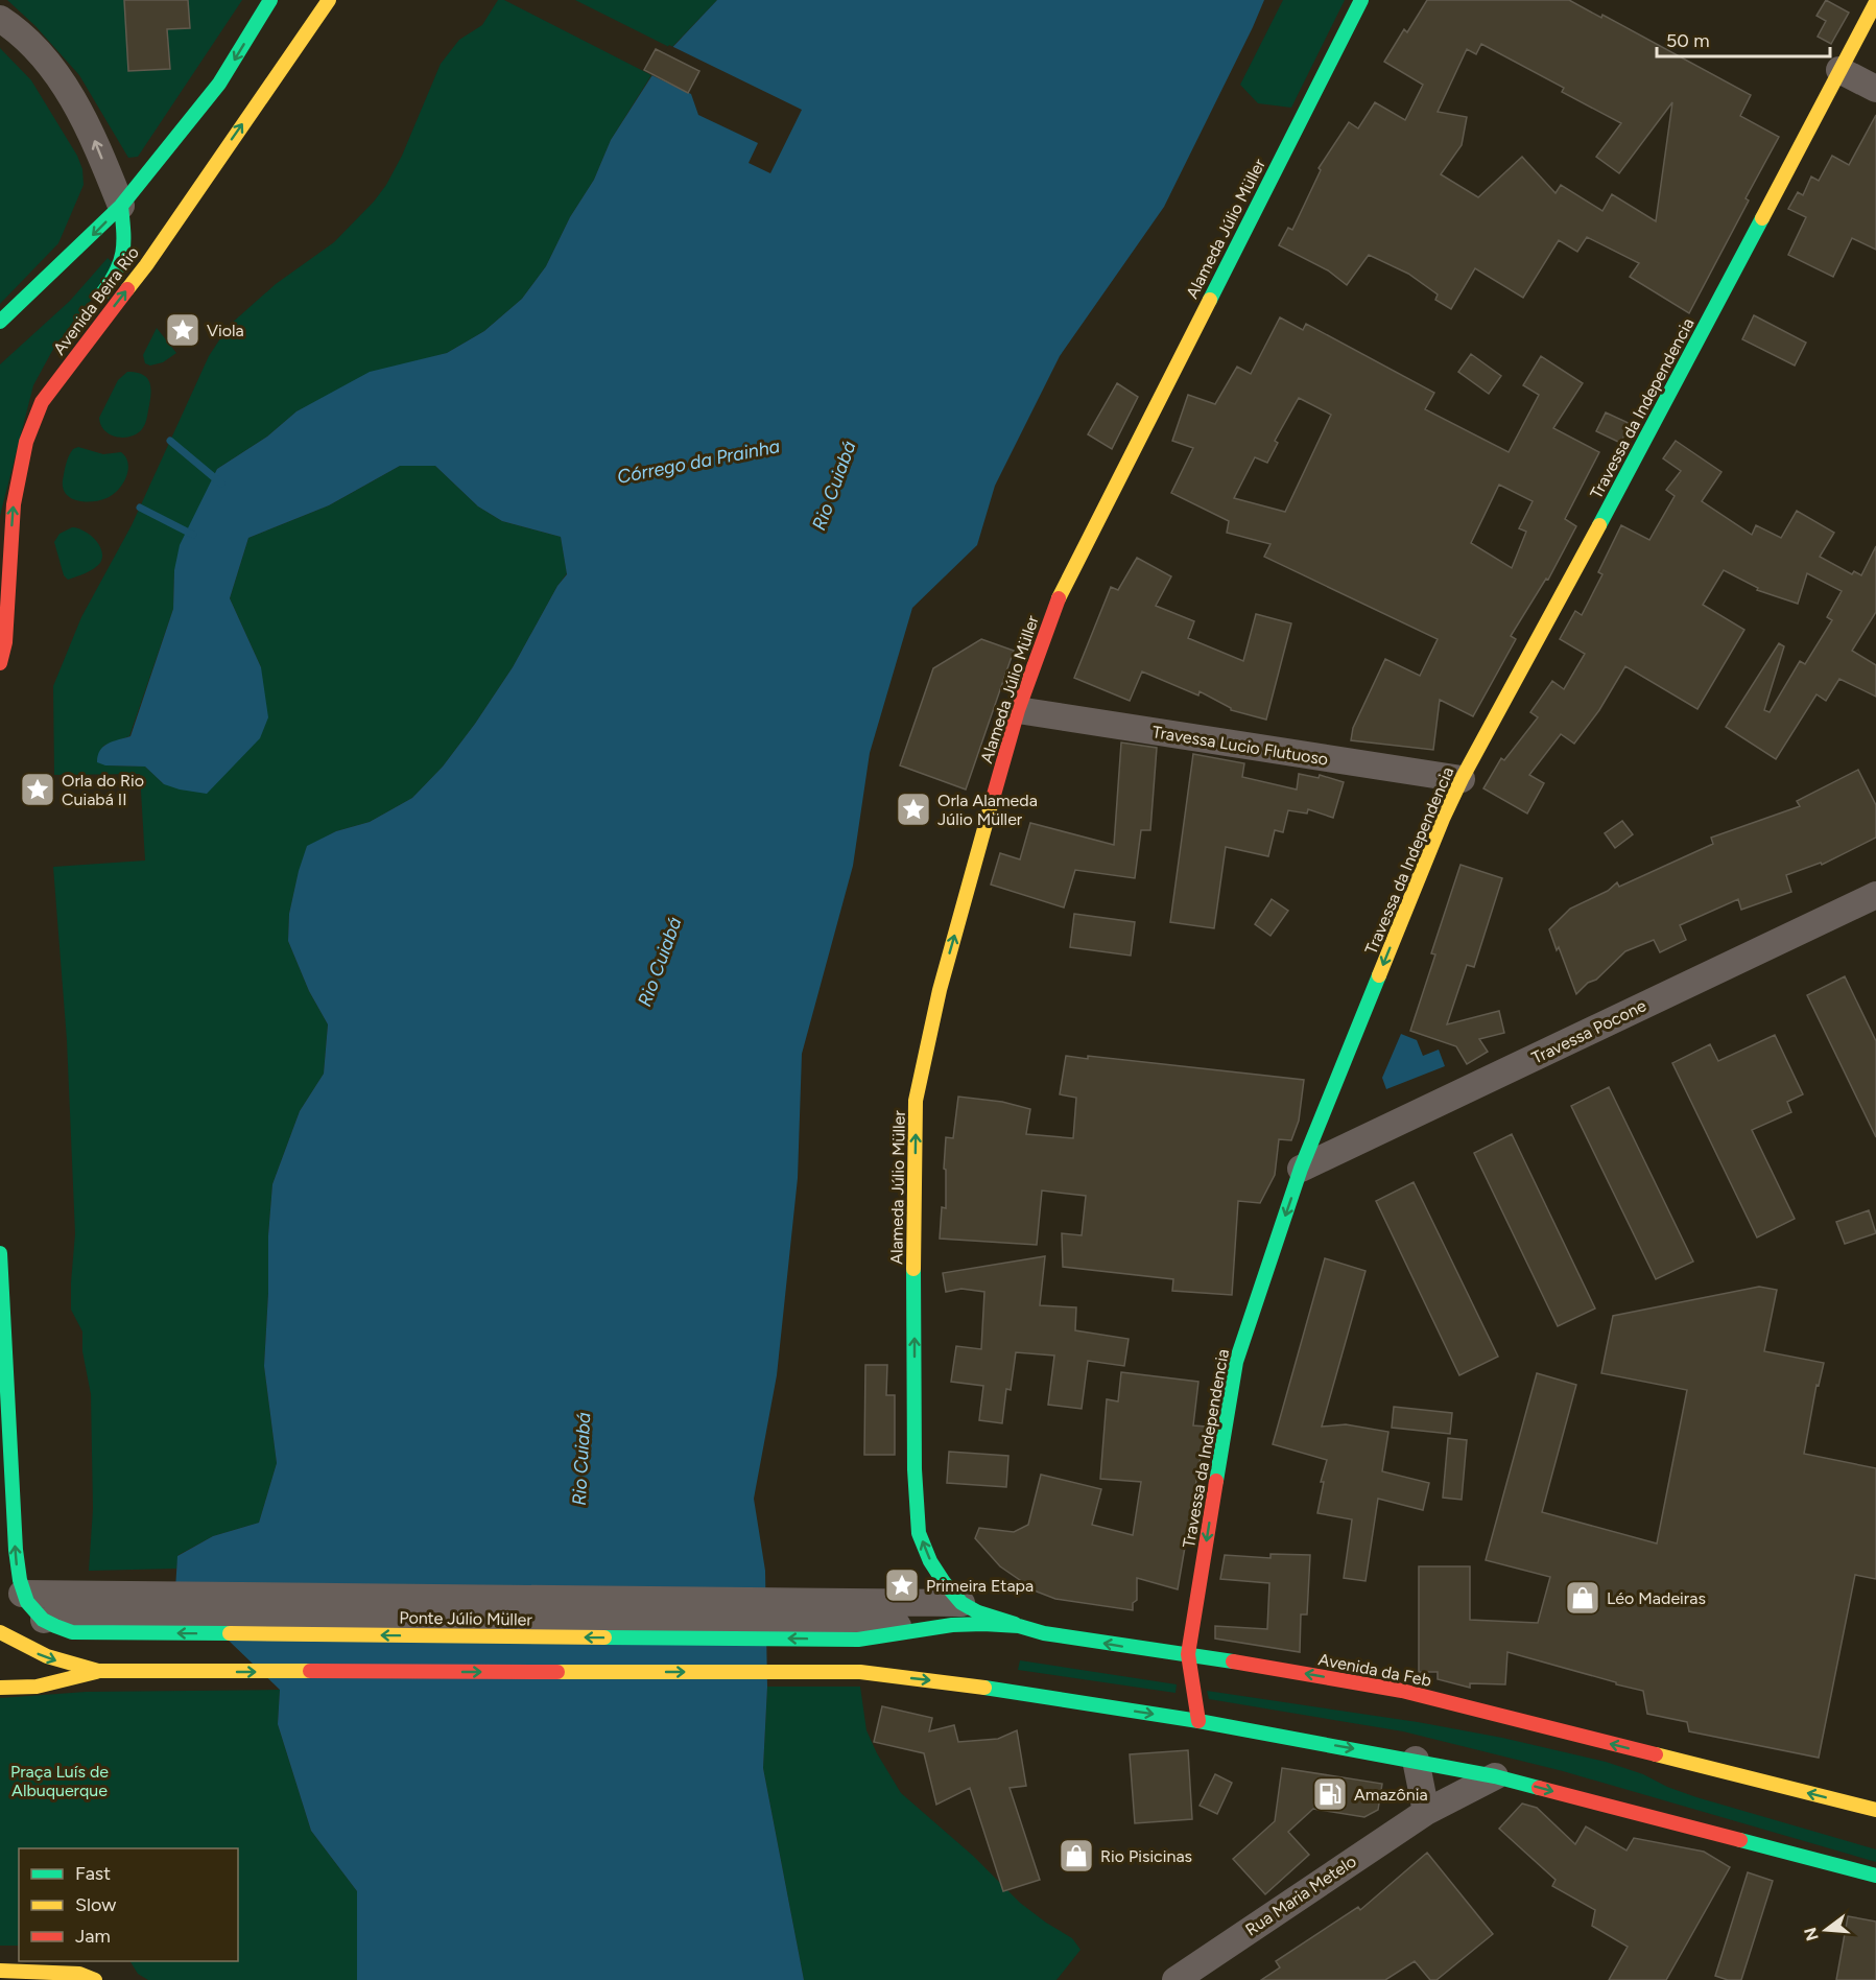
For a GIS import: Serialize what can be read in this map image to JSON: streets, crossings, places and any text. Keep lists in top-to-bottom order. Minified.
{"streets":{"main road":["Alameda Júlio Müller","Avenida Beira Rio","Travessa da Independencia","Ponte Júlio Müller","Avenida da Feb"],"street":["Travessa Lucio Flutuoso","Travessa Pocone","Rua Maria Metelo"]},"crossings":[["Alameda Júlio Müller","Travessa Lucio Flutuoso"],["Alameda Júlio Müller","Avenida da Feb"],["Travessa da Independencia","Travessa Lucio Flutuoso"],["Travessa da Independencia","Travessa Pocone"],["Travessa da Independencia","Avenida da Feb"]],"one_way":["Alameda Júlio Müller","Travessa da Independencia"],"water":["Córrego da Prainha","Rio Cuiabá"],"parks":["Praça Luís de Albuquerque"],"places":{"place":["Viola","Orla do Rio Cuiabá II","Orla Alameda Júlio Müller","Primeira Etapa"],"shop":["Léo Madeiras","Rio Pisicinas"],"fuel station":["Amazônia"]},"legend":["Fast","Slow","Jam"],"scale_bar":"50 m","north":"left"}
